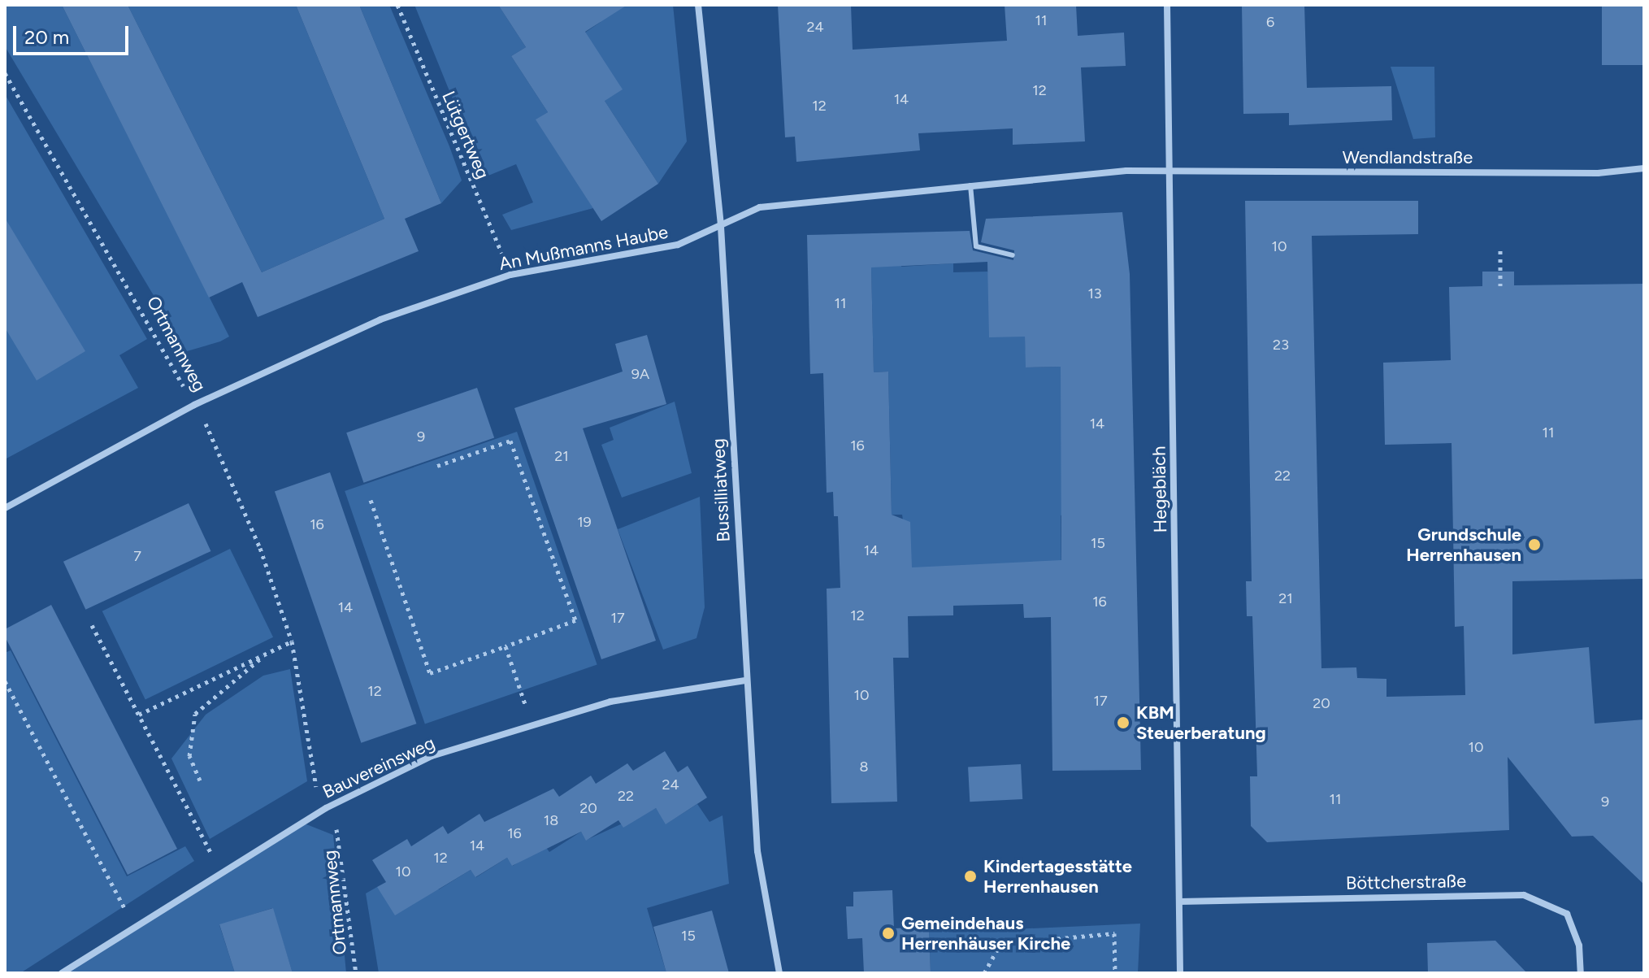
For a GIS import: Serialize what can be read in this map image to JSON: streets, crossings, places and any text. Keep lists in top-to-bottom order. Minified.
{"streets":{"street":["Wendlandstraße","An Mußmanns Haube","Hegebläch","Bussilliatweg","Bauvereinsweg","Böttcherstraße"],"path":["Lütgertweg","Ortmannweg"]},"crossings":[["Lütgertweg","An Mußmanns Haube"],["Wendlandstraße","An Mußmanns Haube"],["Wendlandstraße","Hegebläch"],["An Mußmanns Haube","Ortmannweg"],["An Mußmanns Haube","Hegebläch"],["An Mußmanns Haube","Bussilliatweg"],["Ortmannweg","Bauvereinsweg"],["Hegebläch","Böttcherstraße"],["Bussilliatweg","Bauvereinsweg"]],"places":["Grundschule Herrenhausen","KBM Steuerberatung","Kindertagesstätte Herrenhausen","Gemeindehaus Herrenhäuser Kirche"],"house_numbers":["11","6","24","12","14","12","10","13","11","23","9A","14","11","9","16","21","22","19","16","15","14","7","21","16","14","12","17","12","10","17","20","10","8","24","22","11","9","20","18","16","14","12","10","15"],"scale_bar":"20 m"}
